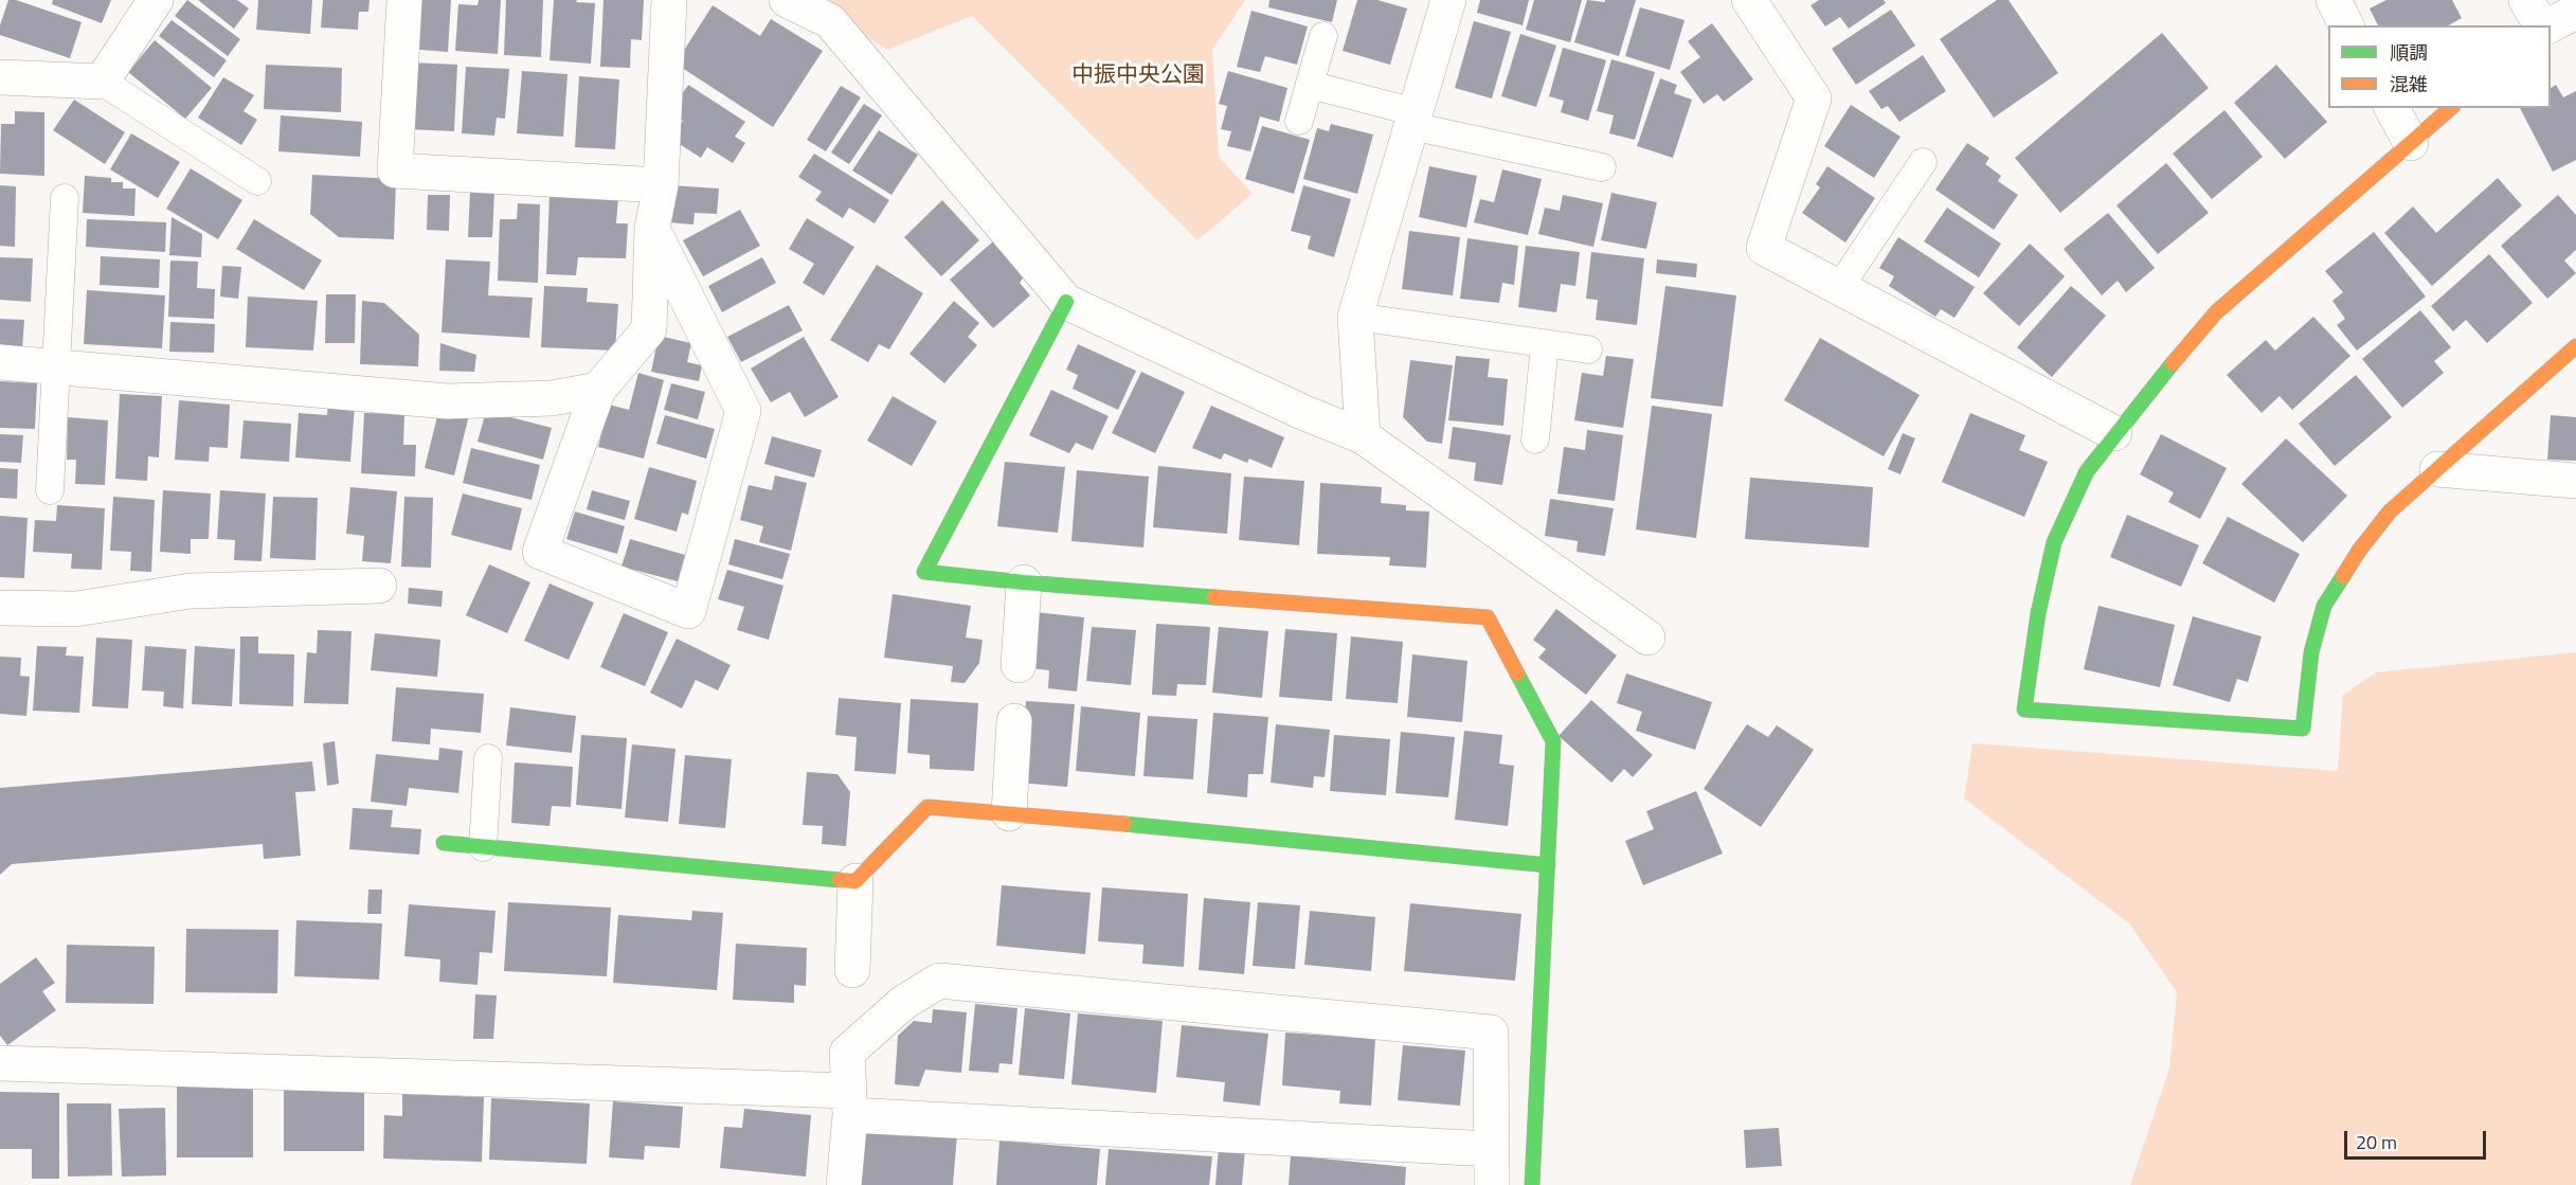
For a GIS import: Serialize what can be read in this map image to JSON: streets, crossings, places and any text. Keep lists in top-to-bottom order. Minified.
{"parks":["中振中央公園"],"legend":["順調","混雑"],"scale_bar":"20 m"}
